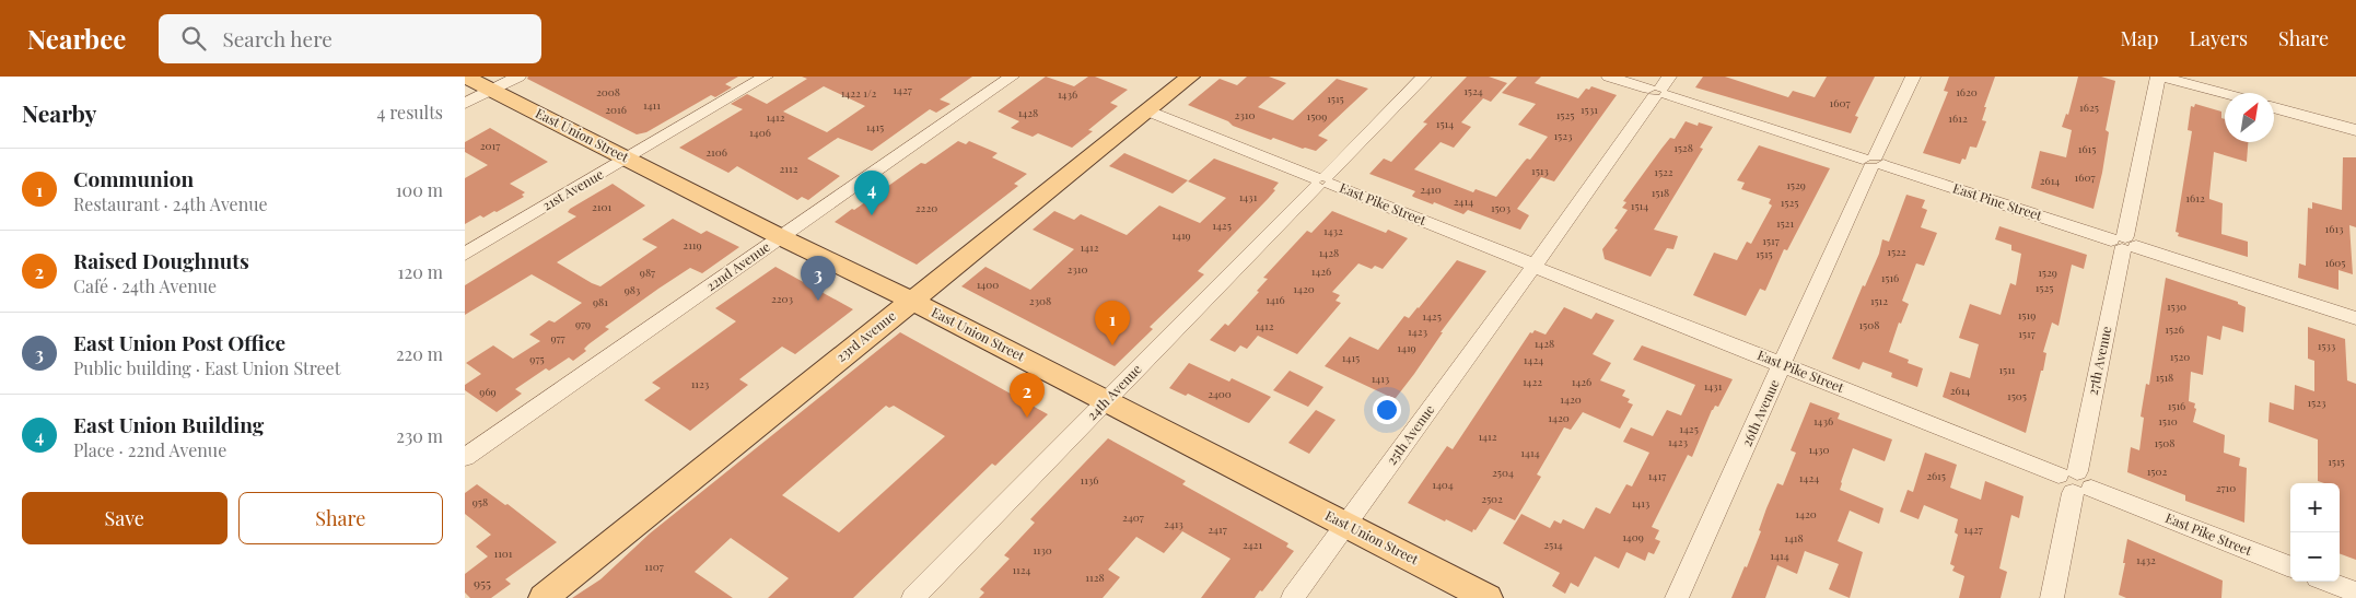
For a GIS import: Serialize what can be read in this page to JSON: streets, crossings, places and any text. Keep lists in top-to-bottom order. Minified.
{"streets":{"main road":["East Union Street","23rd Avenue"],"street":["21st Avenue","East Pine Street","East Pike Street","22nd Avenue","27th Avenue","24th Avenue","26th Avenue","25th Avenue"]},"crossings":[["East Union Street","21st Avenue"],["East Union Street","22nd Avenue"],["East Union Street","23rd Avenue"],["East Union Street","24th Avenue"],["East Union Street","25th Avenue"],["East Pine Street","27th Avenue"],["East Pine Street","26th Avenue"],["East Pine Street","25th Avenue"],["East Pike Street","23rd Avenue"],["East Pike Street","27th Avenue"],["East Pike Street","24th Avenue"],["East Pike Street","26th Avenue"],["East Pike Street","25th Avenue"]],"house_numbers":["1427","1524","2008","1620","1422 1/2","1436","1515","1607","1411","1625","2016","1531","1428","2310","1525","1509","1412","1612","1514","1415","1406","1523","2017","1528","1615","2106","2112","1513","1522","1607","2614","1529","2410","1518","1431","1612","2414","1525","1514","2101","2220","1503","1521","1425","1613","1432","1419","1517","2119","1412","1522","1428","1515","1605","2310","1426","987","1529","1516","1400","1525","1420","983","2203","1416","2308","1512","981","1530","1519","1425","979","1508","1412","1526","1423","1517","977","1428","1533","1419","1520","1415","975","1424","1511","1518","1413","1422","1426","1123","1431","2614","969","2400","1505","1420","1523","1516","1420","1436","1510","1425","1412","1423","1508","1430","1414","1515","1502","2504","1417","2615","1424","1136","1404","2710","2502","958","1413","1420","2407","2413","2417","1427","1409","1418","2421","2514","1130","1101","1414","1432","1107","1124","1128","955"],"north":"top right","page":{"header":"Nearbee","search":"Search here","nav":["Map","Layers","Share"],"heading":["Nearby","4 results"],"list":[{"mark":"1","name":"Communion","note":"Restaurant · 24th Avenue","value":"100 m"},{"mark":"2","name":"Raised Doughnuts","note":"Café · 24th Avenue","value":"120 m"},{"mark":"3","name":"East Union Post Office","note":"Public building · East Union Street","value":"220 m"},{"mark":"4","name":"East Union Building","note":"Place · 22nd Avenue","value":"230 m"}],"pins":["4","3","1","2"],"buttons":["Save","Share"],"map_buttons":["+","−"]}}
